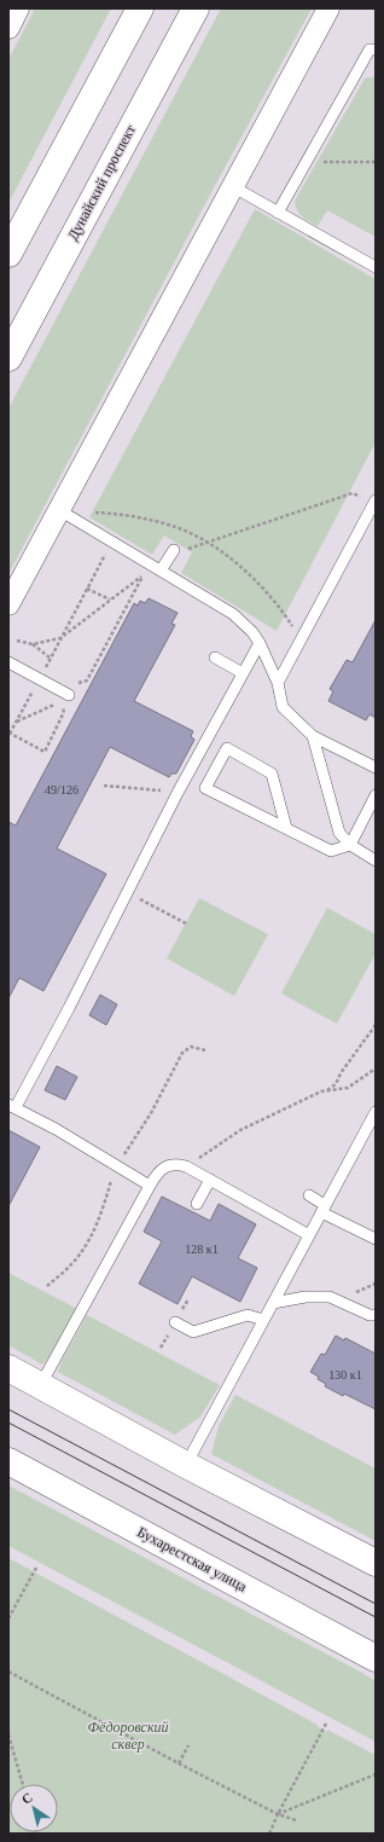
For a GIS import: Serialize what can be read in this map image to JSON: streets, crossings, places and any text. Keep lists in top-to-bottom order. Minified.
{"streets":{"street":["Дунайский проспект","Бухарестская улица"]},"parks":["Фёдоровский сквер"],"house_numbers":["49/126","128 к1","130 к1"],"north":"top left"}
